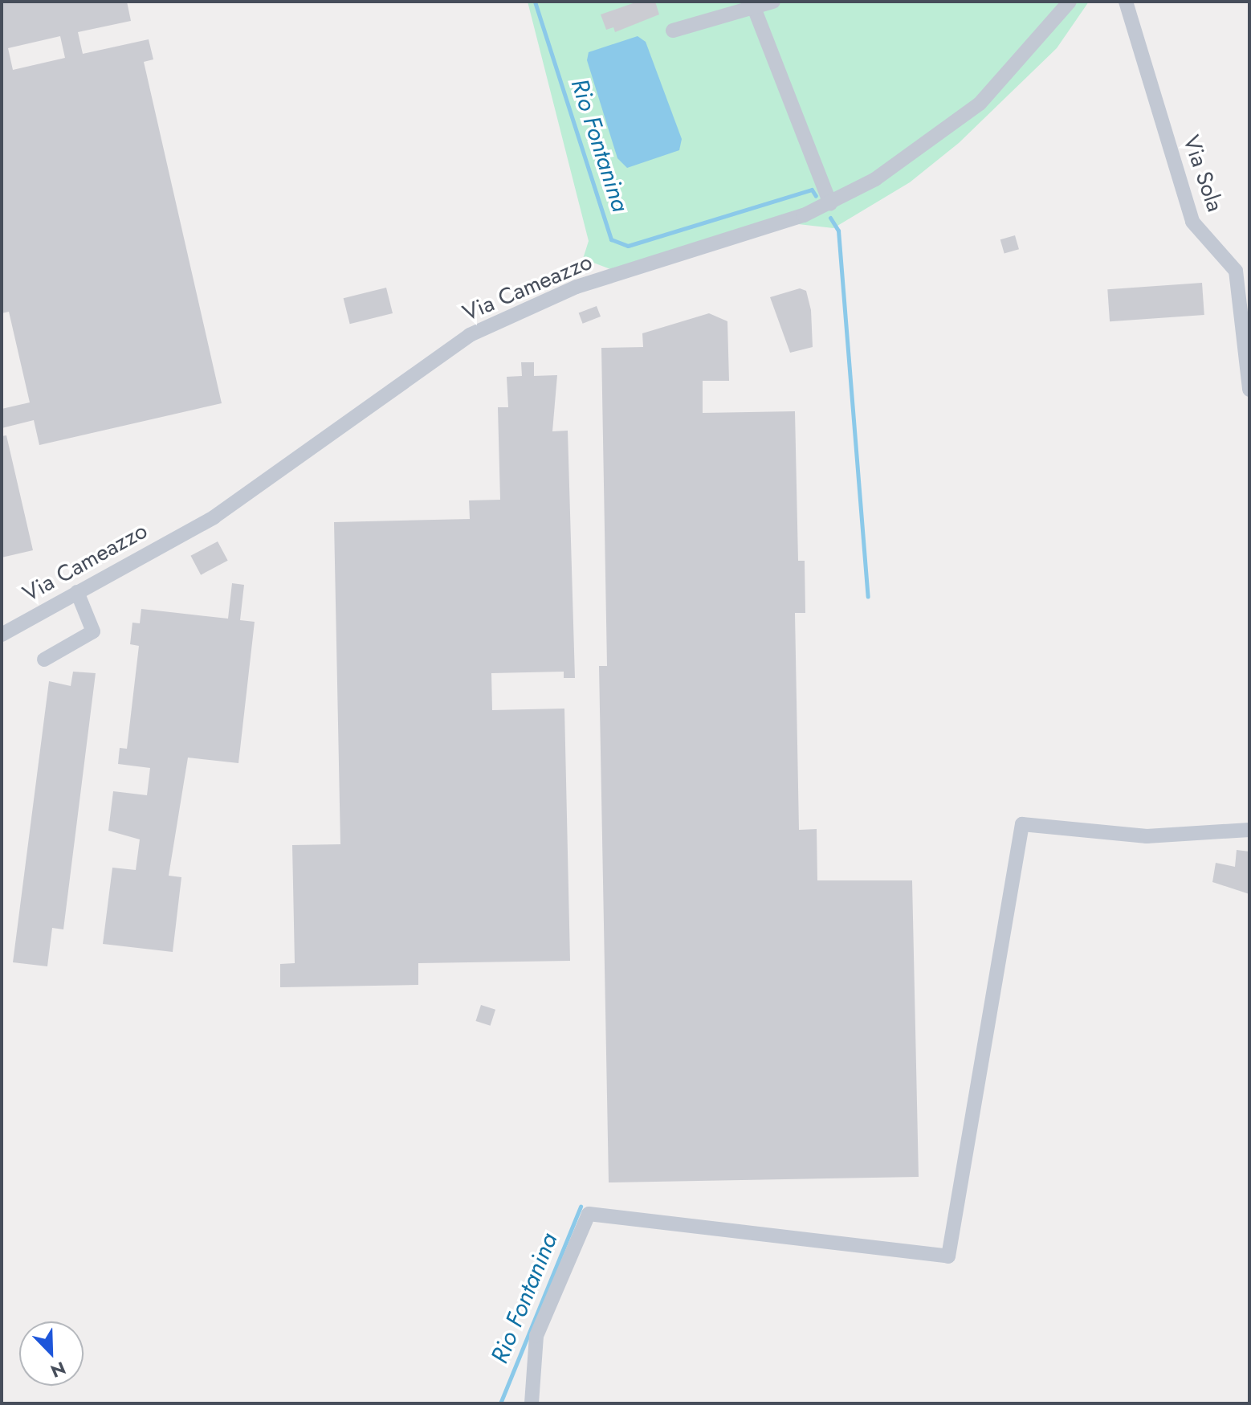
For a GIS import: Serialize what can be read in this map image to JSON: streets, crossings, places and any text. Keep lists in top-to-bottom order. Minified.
{"streets":{"street":["Via Sola","Via Cameazzo"]},"water":["Rio Fontanina"],"north":"bottom right"}
